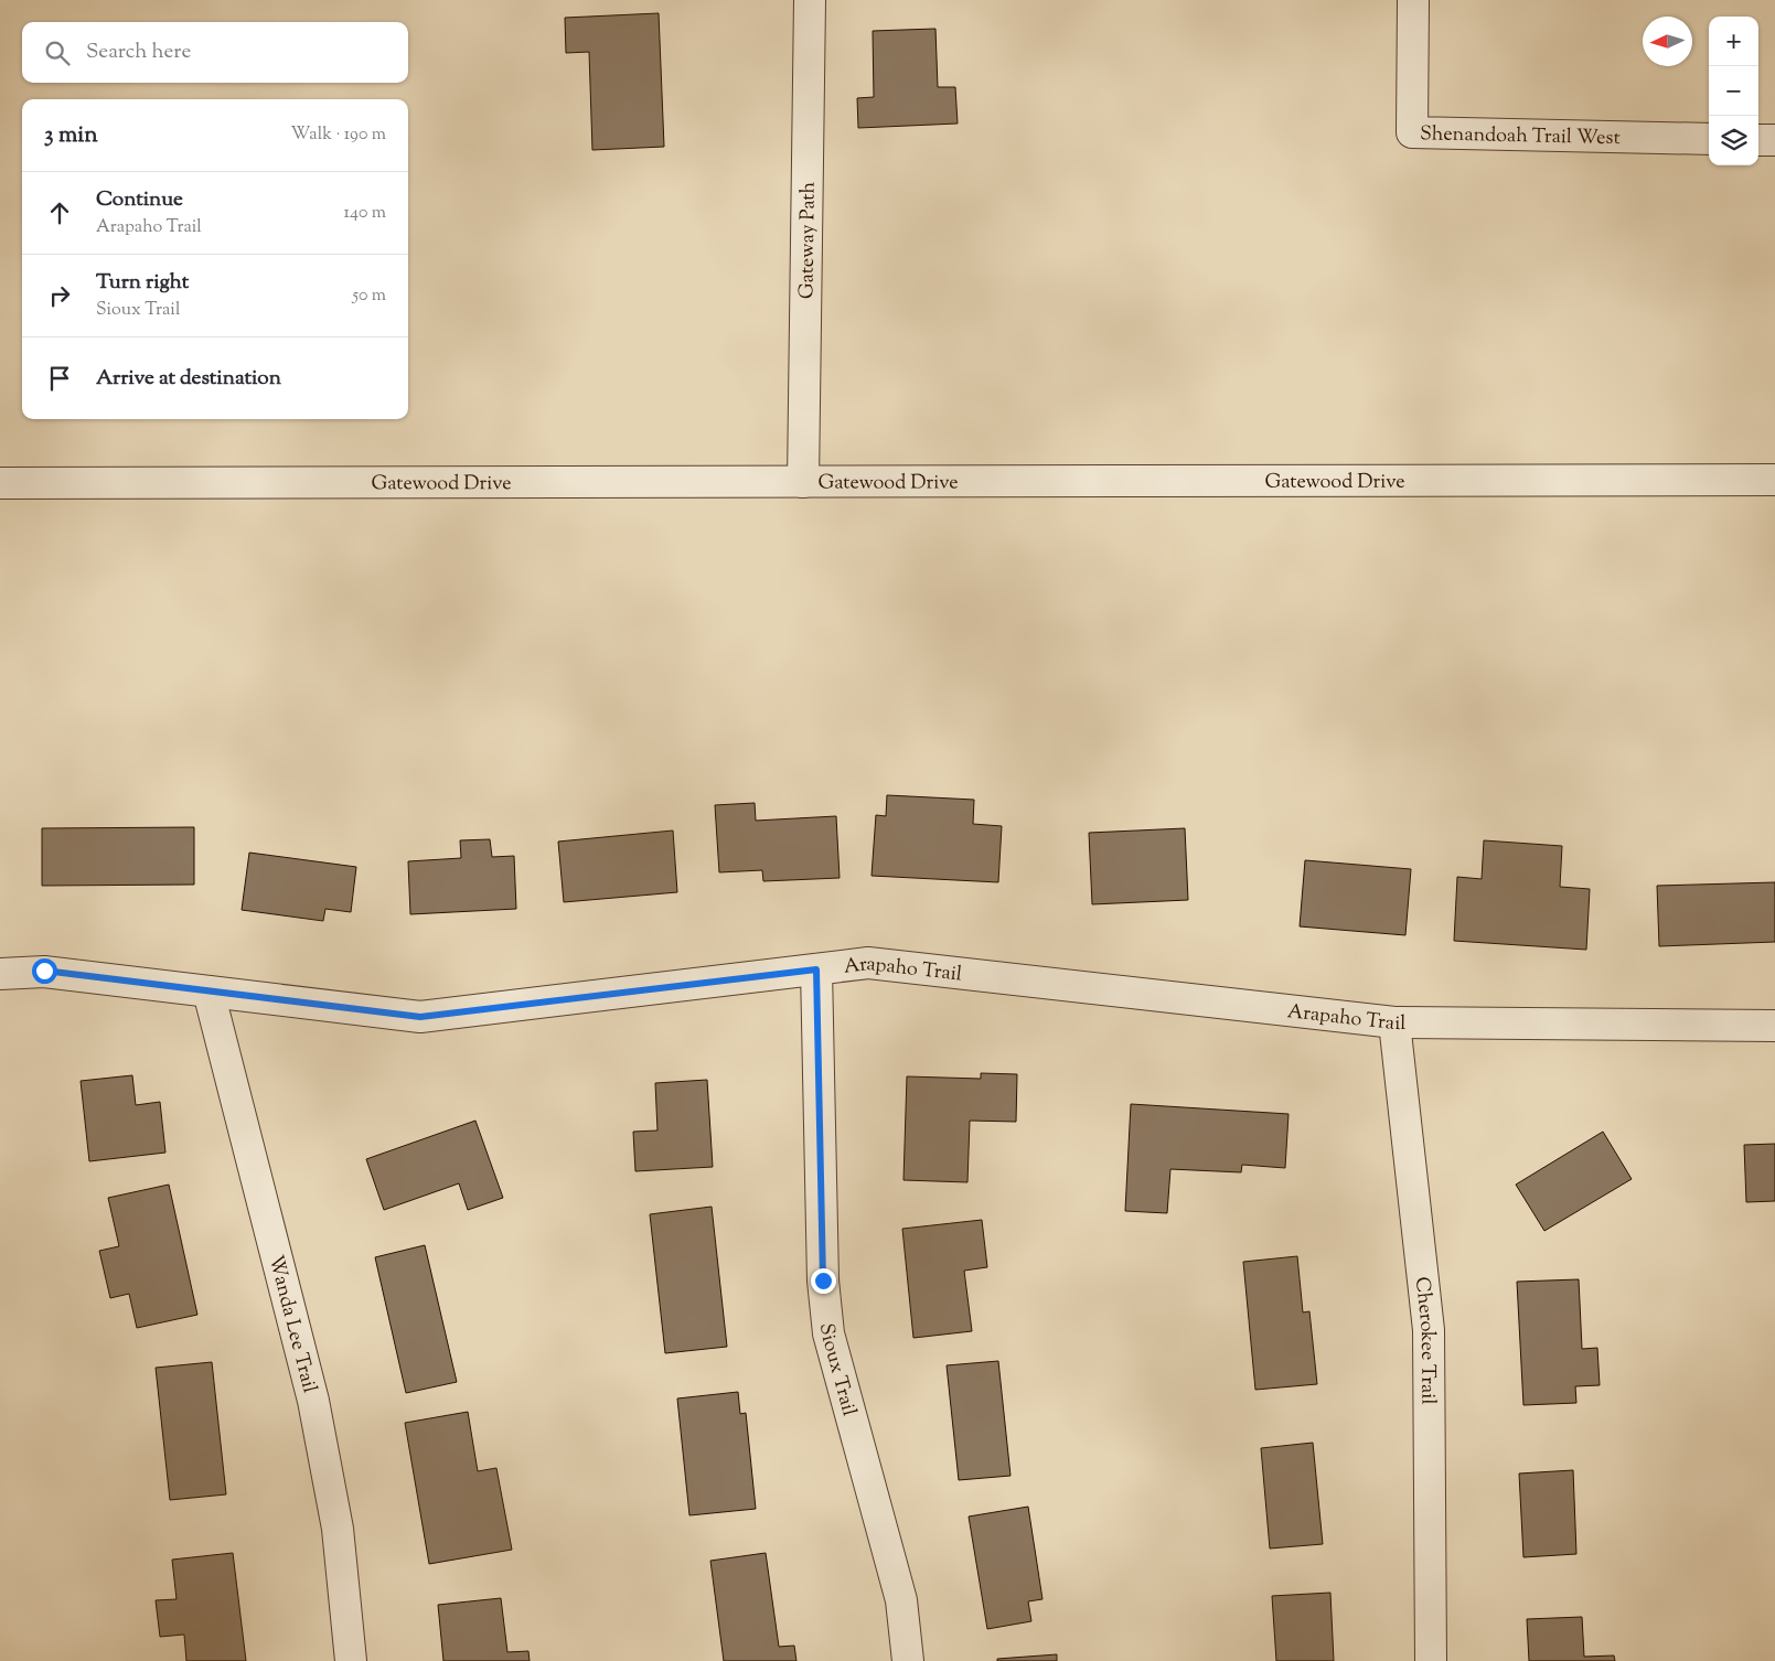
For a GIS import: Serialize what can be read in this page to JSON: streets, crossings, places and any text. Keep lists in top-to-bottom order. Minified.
{"streets":{"street":["Shenandoah Trail West","Gateway Path","Gatewood Drive","Arapaho Trail","Wanda Lee Trail","Cherokee Trail","Sioux Trail"]},"crossings":[["Gateway Path","Gatewood Drive"],["Arapaho Trail","Wanda Lee Trail"],["Arapaho Trail","Cherokee Trail"],["Arapaho Trail","Sioux Trail"]],"north":"left","page":{"map_buttons":["+","−"],"search":"Search here","heading":["3 min","Walk · 190 m"],"list":[["Continue","Arapaho Trail","140 m"],["Turn right","Sioux Trail","50 m"],"Arrive at destination"]}}
